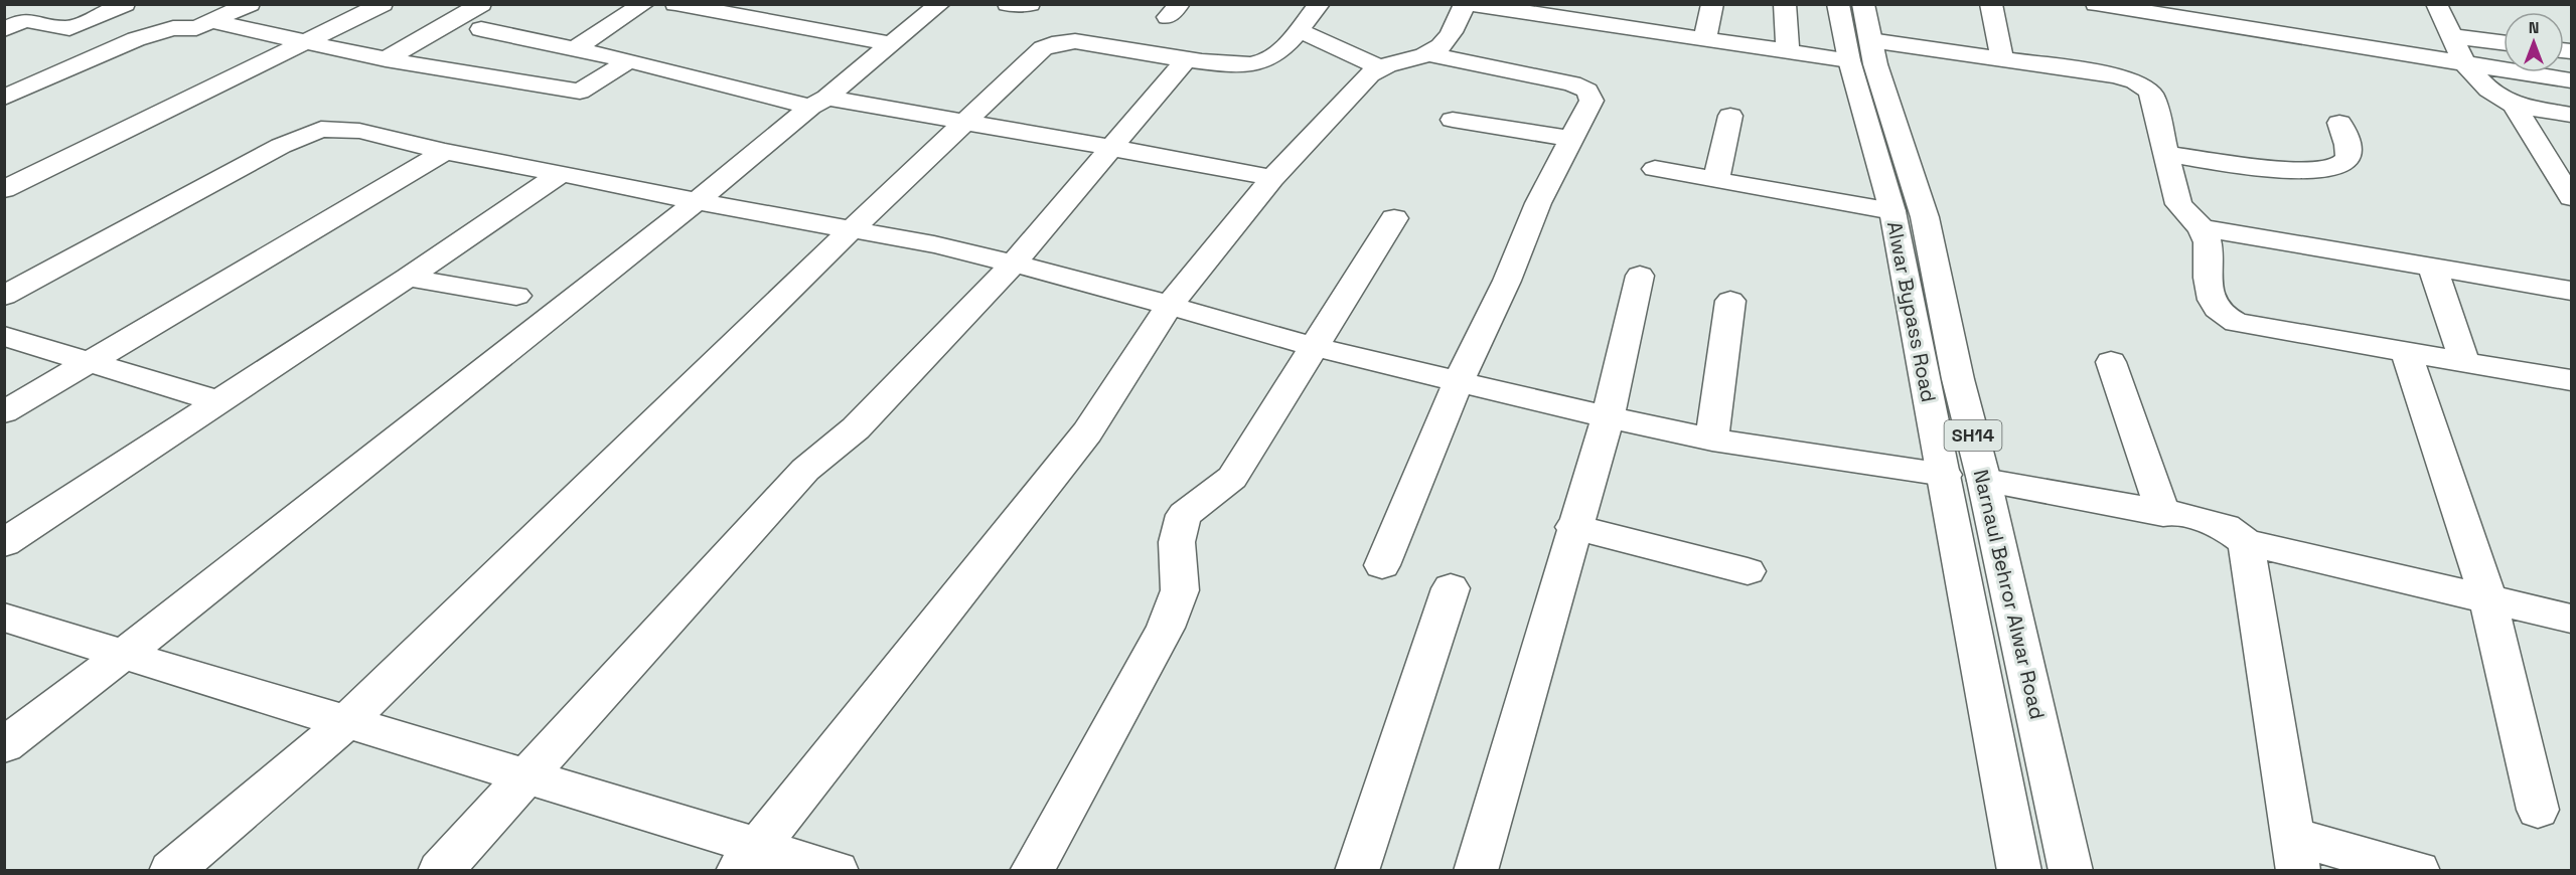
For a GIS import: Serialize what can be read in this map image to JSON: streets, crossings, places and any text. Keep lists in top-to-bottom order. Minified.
{"streets":{"street":["Alwar Bypass Road","SH14","Narnaul Behror Alwar Road"]},"crossings":[["Alwar Bypass Road","Narnaul Behror Alwar Road"]],"north":"top"}
